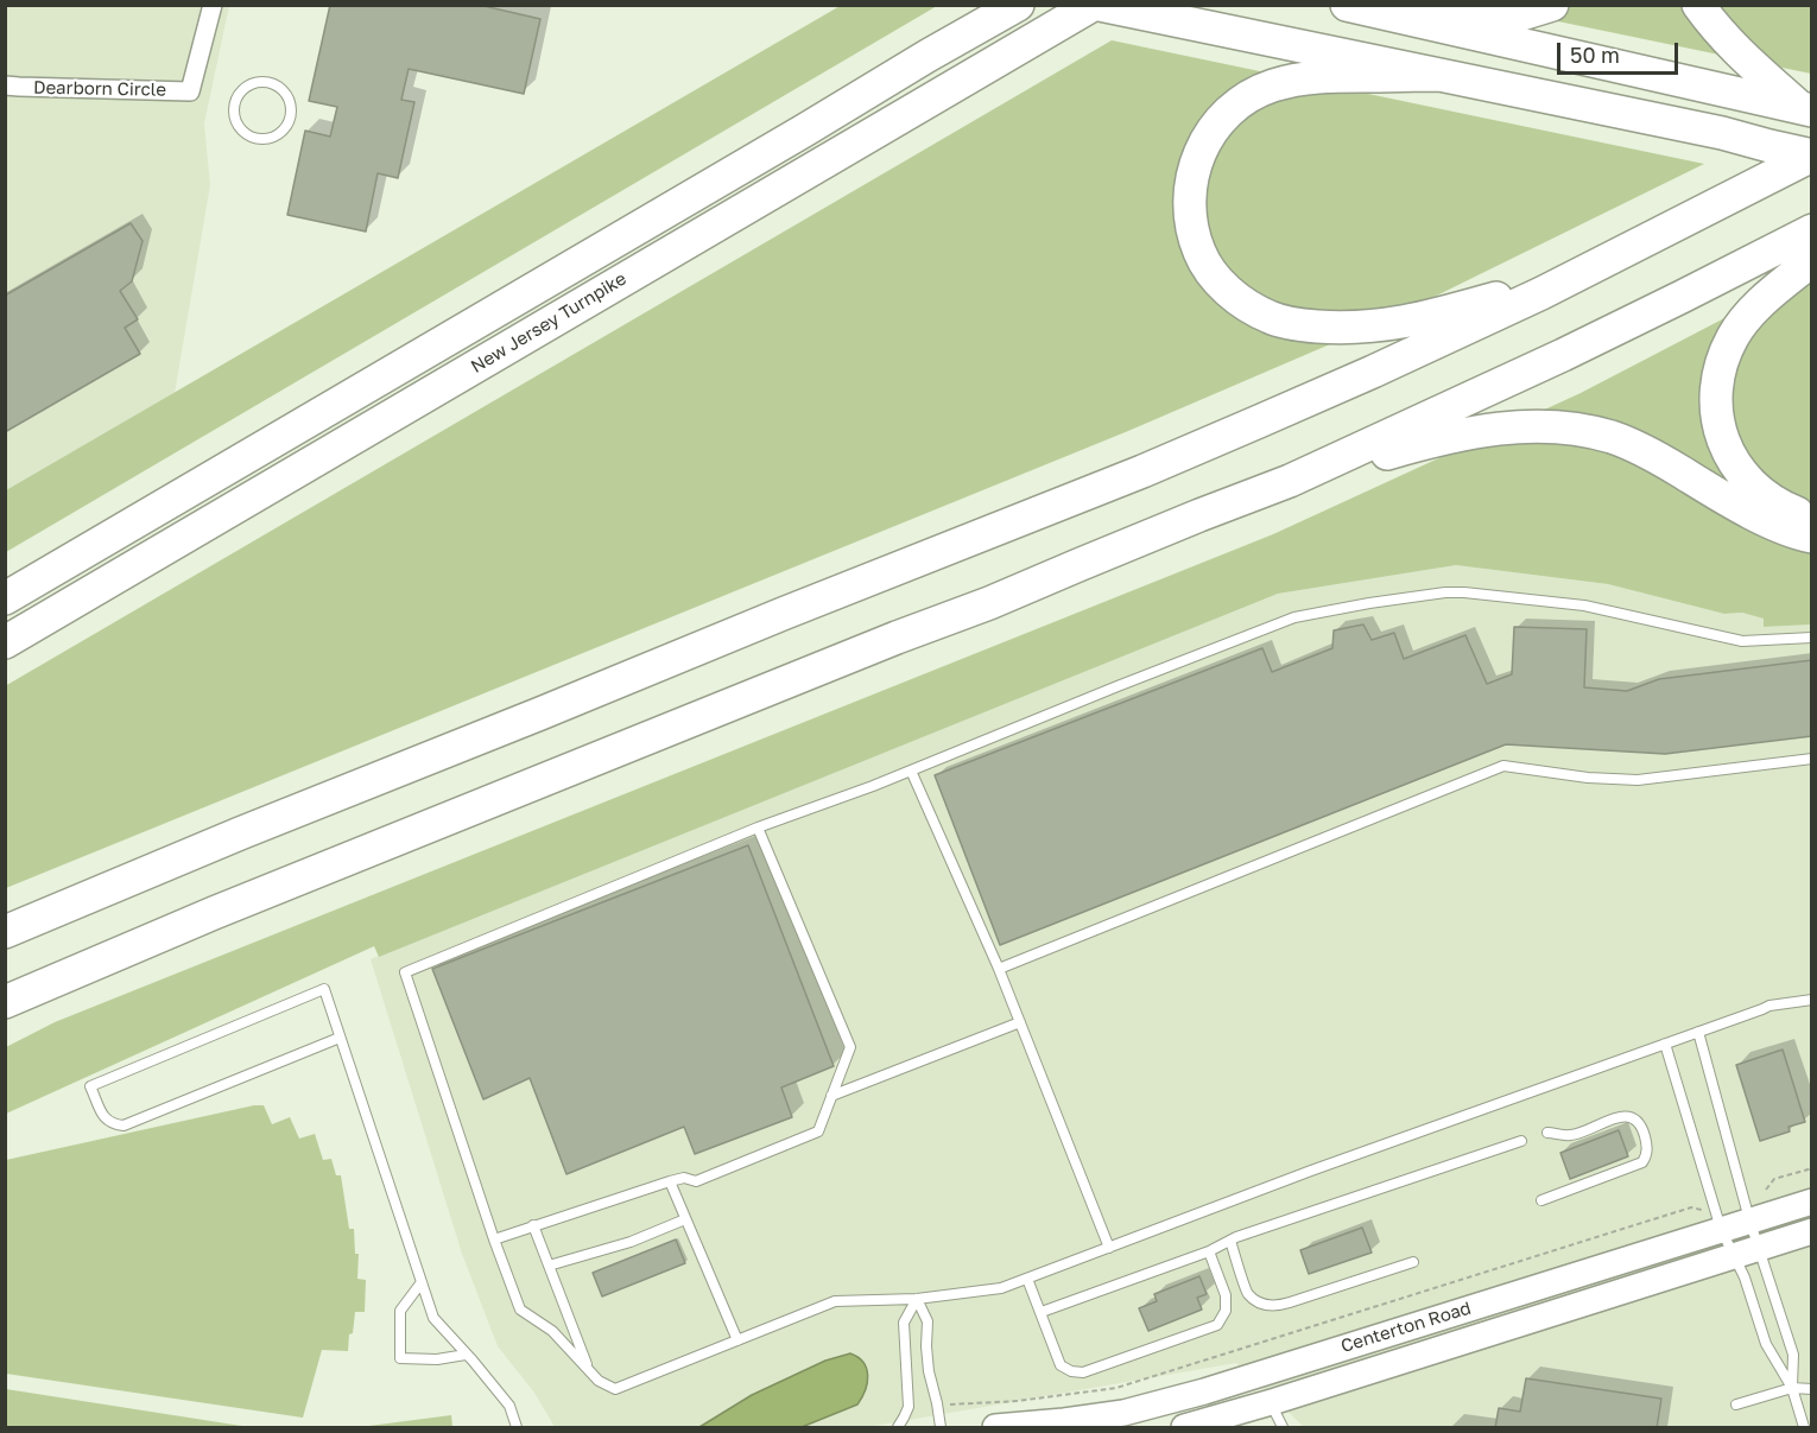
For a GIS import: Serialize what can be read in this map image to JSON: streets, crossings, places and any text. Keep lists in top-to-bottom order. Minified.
{"streets":{"highway":["New Jersey Turnpike"],"main road":["Centerton Road"],"street":["Dearborn Circle"]},"scale_bar":"50 m"}
